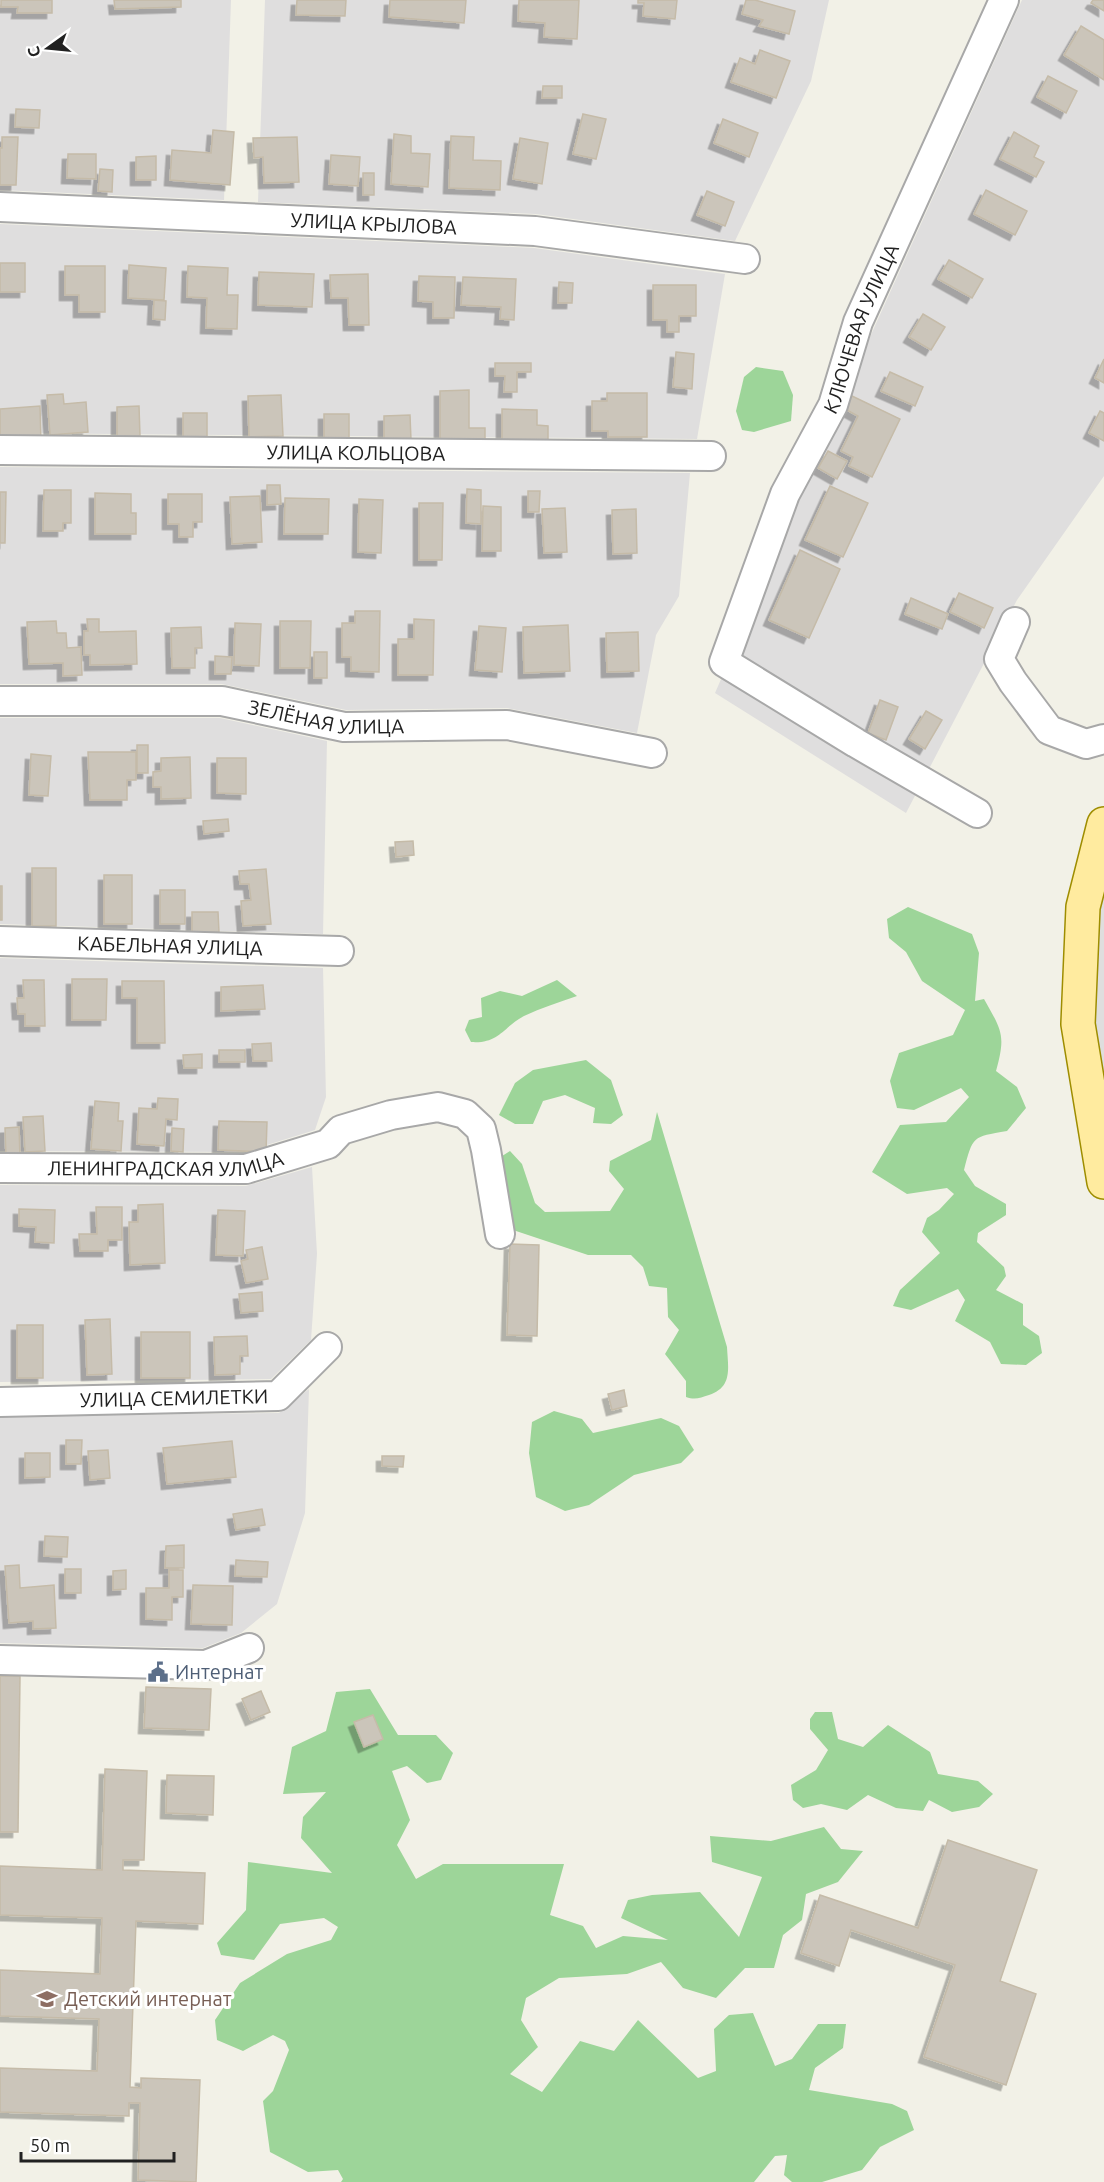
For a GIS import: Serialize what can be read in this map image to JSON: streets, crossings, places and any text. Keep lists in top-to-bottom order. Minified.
{"streets":{"street":["УЛИЦА КРЫЛОВА","КЛЮЧЕВАЯ УЛИЦА","УЛИЦА КОЛЬЦОВА","ЗЕЛЁНАЯ УЛИЦА","КАБЕЛЬНАЯ УЛИЦА","ЛЕНИНГРАДСКАЯ УЛИЦА","УЛИЦА СЕМИЛЕТКИ"]},"places":{"public building":["Интернат"],"school or university":["Детский интернат"]},"scale_bar":"50 m","north":"left"}
